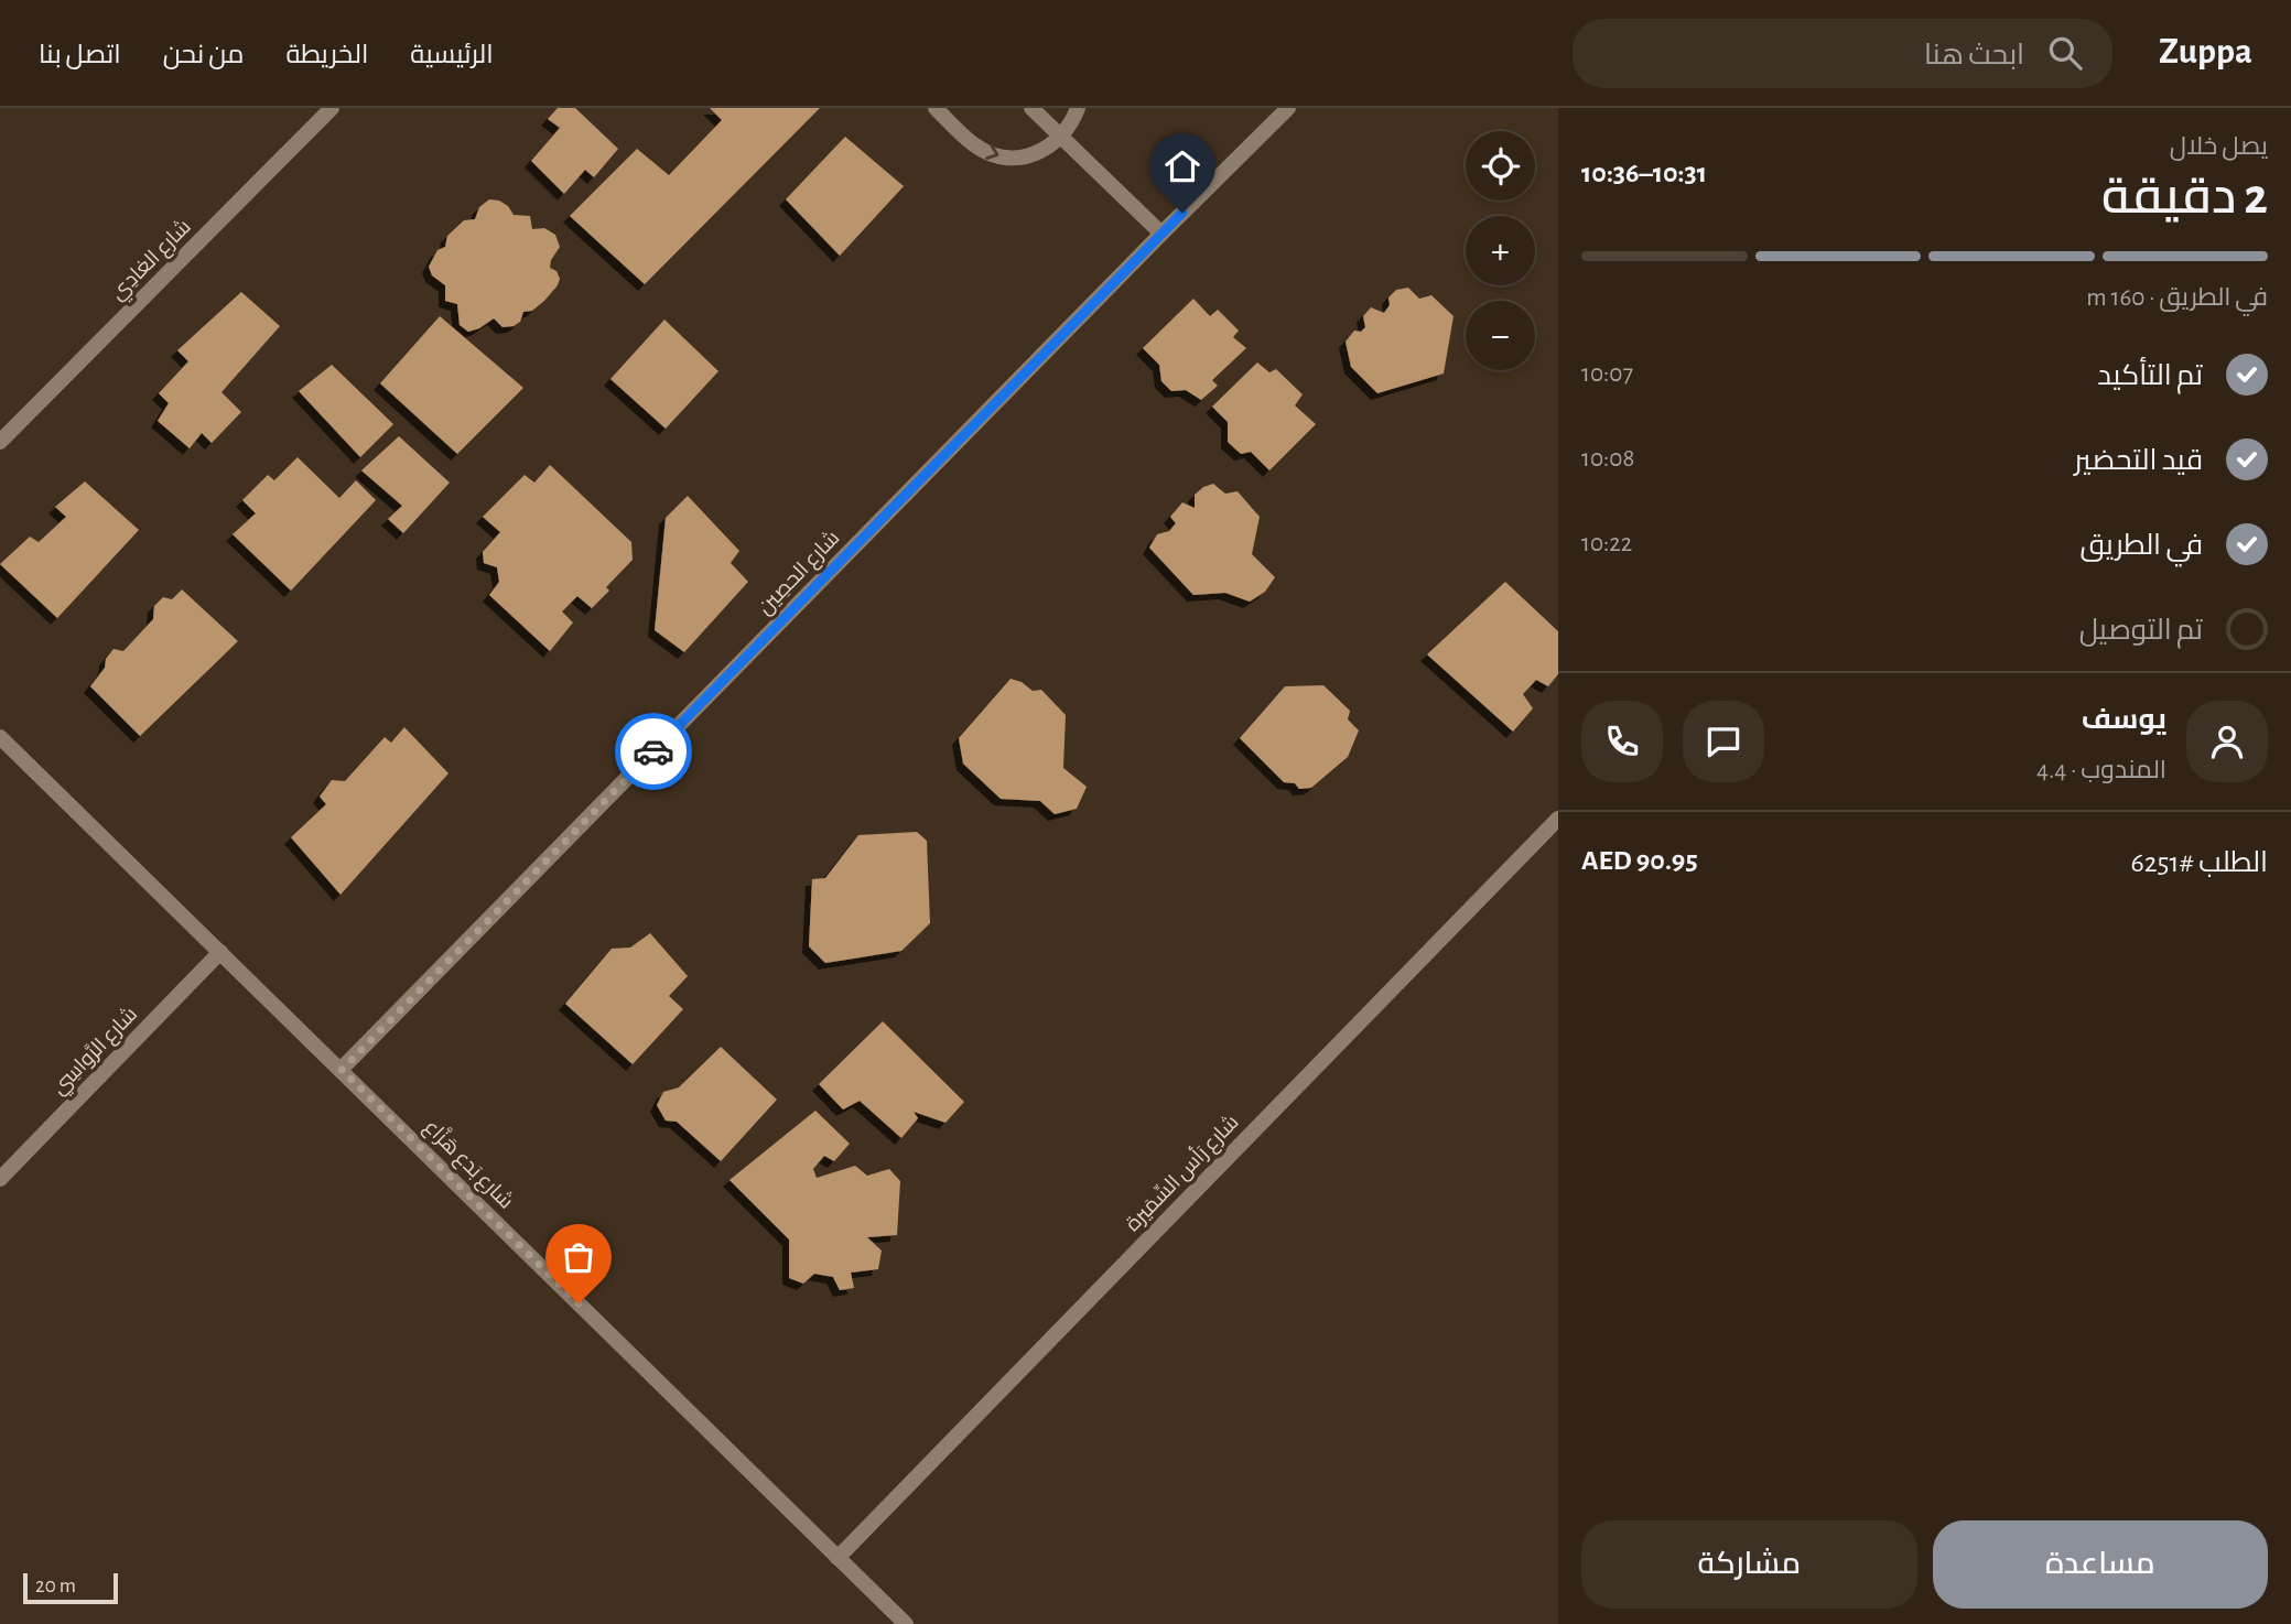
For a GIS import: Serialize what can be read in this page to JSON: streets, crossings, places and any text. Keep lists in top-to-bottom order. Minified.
{"streets":{"street":["شارع الغادِي","شارع الحصِين","شارع الرَّواسِي","شارع بَدع هَزَّاع","شارع رَأس السِّمَيرة"]},"crossings":[["شارع الحصِين","شارع بَدع هَزَّاع"],["شارع الرَّواسِي","شارع بَدع هَزَّاع"],["شارع بَدع هَزَّاع","شارع رَأس السِّمَيرة"]],"scale_bar":"20 m","page":{"header":"Zuppa","search":"ابحث هنا","nav":["الرئيسية","الخريطة","من نحن","اتصل بنا"],"heading":["2 دقيقة","يصل خلال","10:31–10:36"],"panel":["يوسف","المندوب · 4.4","الطلب #6251","AED 90.95"],"map_buttons":["+","−"],"bar":"في الطريق · 160 m","list":[["تم التأكيد","10:07"],["قيد التحضير","10:08"],["في الطريق","10:22"],"تم التوصيل"],"buttons":["مساعدة","مشاركة"],"scale":"20 m"}}
